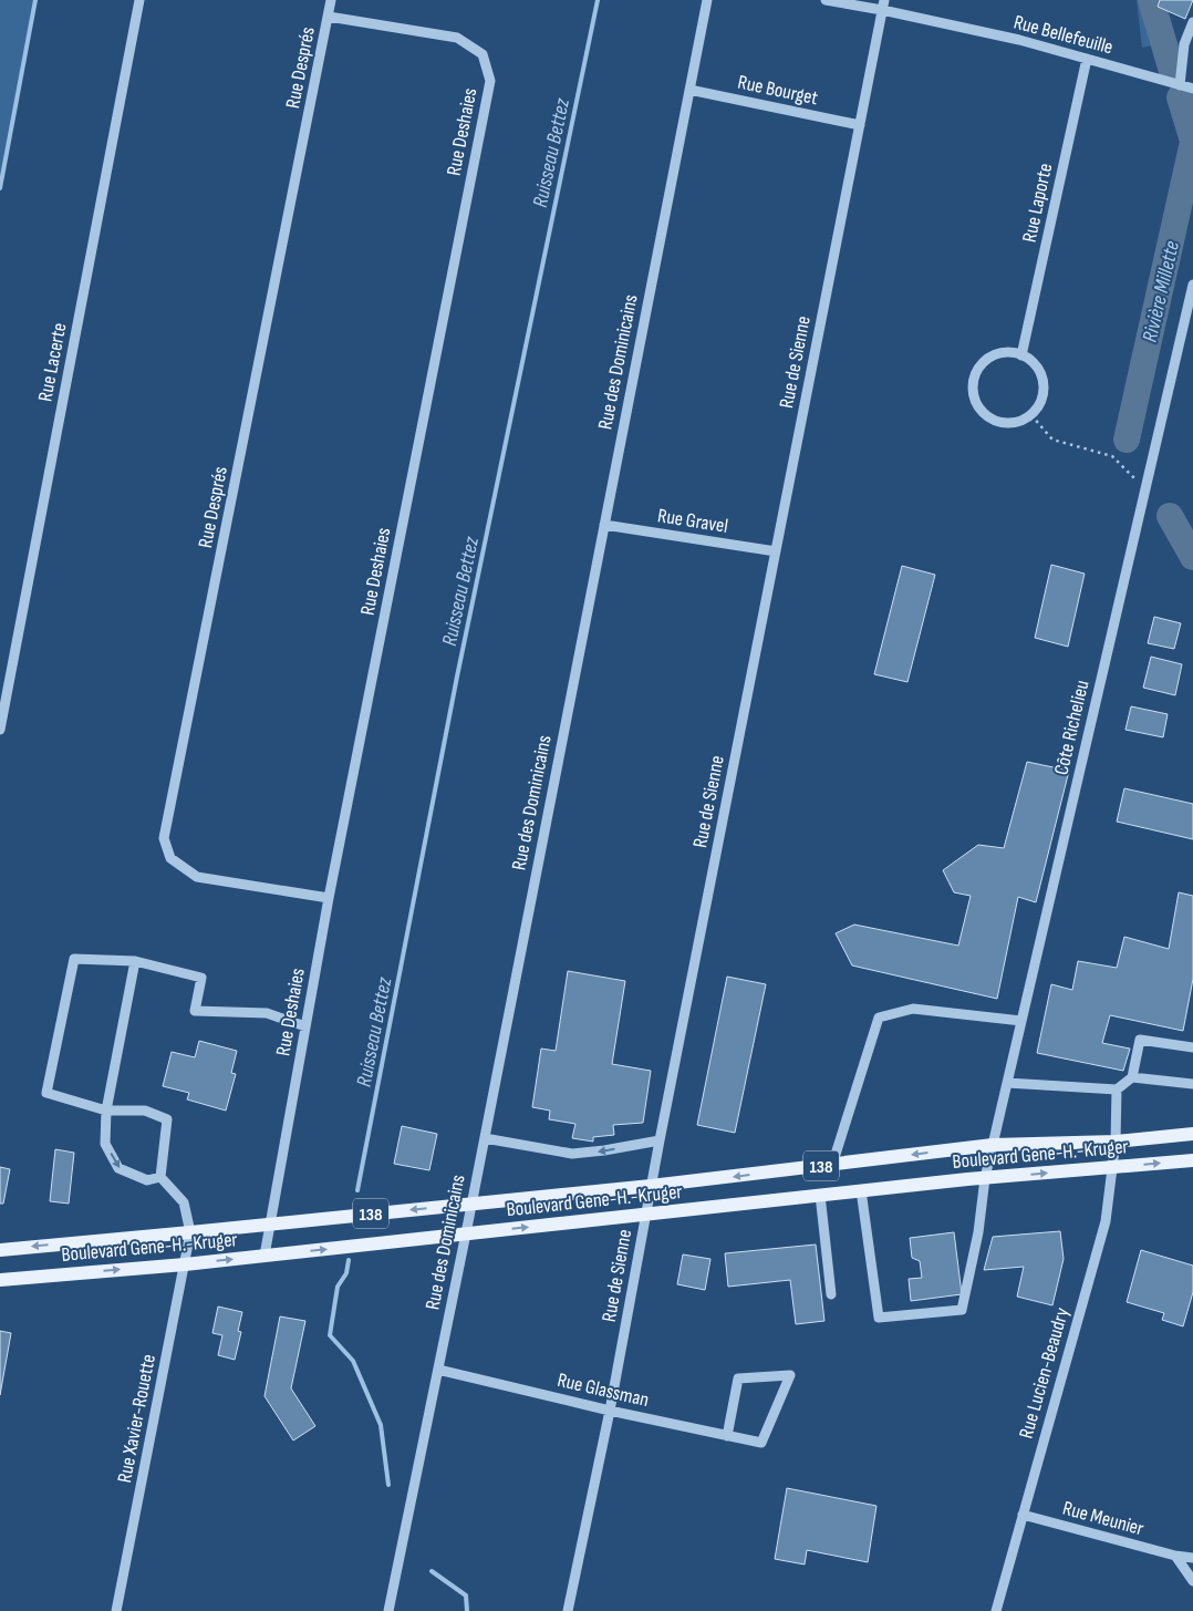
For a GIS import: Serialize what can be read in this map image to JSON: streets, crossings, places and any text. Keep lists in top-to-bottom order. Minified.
{"streets":{"main road":["Boulevard Gene-H.-Kruger","138"],"street":["Rue Bellefeuille","Rue Després","Rue Bourget","Rue Deshaies","Rue Laporte","Rue Lacerte","Rue des Dominicains","Rue de Sienne","Rue Gravel","Côte Richelieu","Rue Lucien-Beaudry","Rue Glassman","Rue Xavier-Rouette","Rue Meunier"]},"crossings":[["Rue Bellefeuille","Rue Laporte"],["Rue Bellefeuille","Rue de Sienne"],["Rue Després","Rue Deshaies"],["Rue Bourget","Rue des Dominicains"],["Rue Bourget","Rue de Sienne"],["Rue Deshaies","Boulevard Gene-H.-Kruger"],["Rue des Dominicains","Rue Gravel"],["Rue des Dominicains","Boulevard Gene-H.-Kruger"],["Rue des Dominicains","Rue Glassman"],["Rue de Sienne","Rue Gravel"],["Rue de Sienne","Boulevard Gene-H.-Kruger"],["Rue de Sienne","Rue Glassman"],["Côte Richelieu","Boulevard Gene-H.-Kruger"],["Boulevard Gene-H.-Kruger","Rue Lucien-Beaudry"],["Boulevard Gene-H.-Kruger","Rue Xavier-Rouette"],["Rue Lucien-Beaudry","Rue Meunier"]],"water":["Ruisseau Bettez","Rivière Millette"]}
